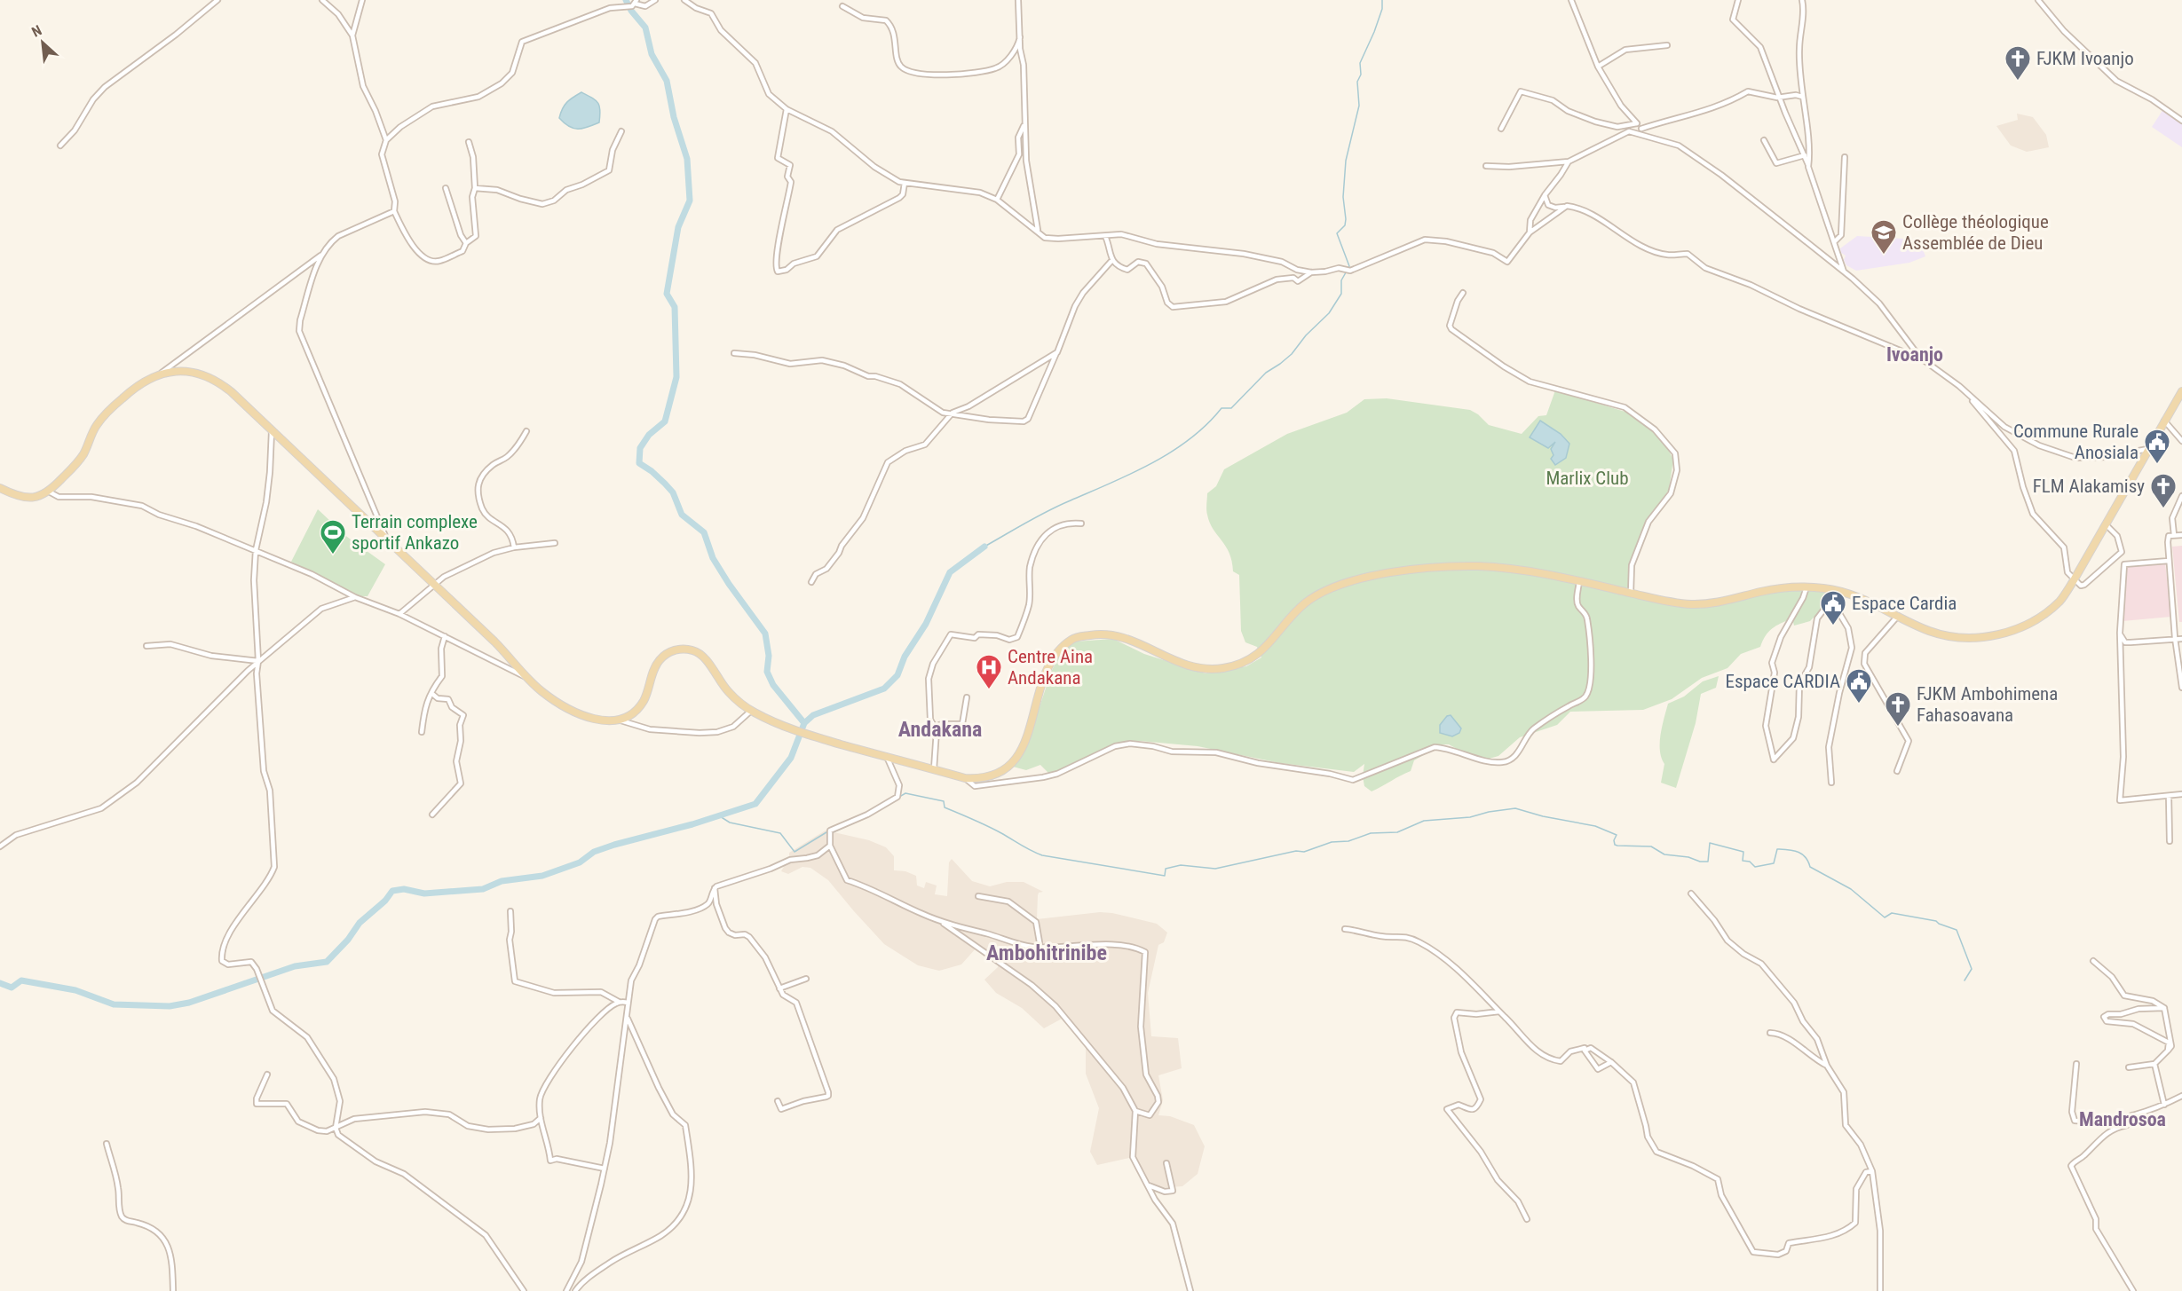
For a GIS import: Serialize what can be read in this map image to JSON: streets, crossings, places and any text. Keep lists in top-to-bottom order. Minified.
{"districts":["Ivoanjo","Andakana","Ambohitrinibe","Mandrosoa"],"parks":["Marlix Club"],"places":{"church":["FJKM Ivoanjo","FLM Alakamisy","FJKM Ambohimena Fahasoavana"],"school or university":["Collège théologique Assemblée de Dieu"],"public building":["Commune Rurale Anosiala","Espace Cardia","Espace CARDIA"],"sports":["Terrain complexe sportif Ankazo"],"hospital":["Centre Aina Andakana"]},"north":"top left"}
